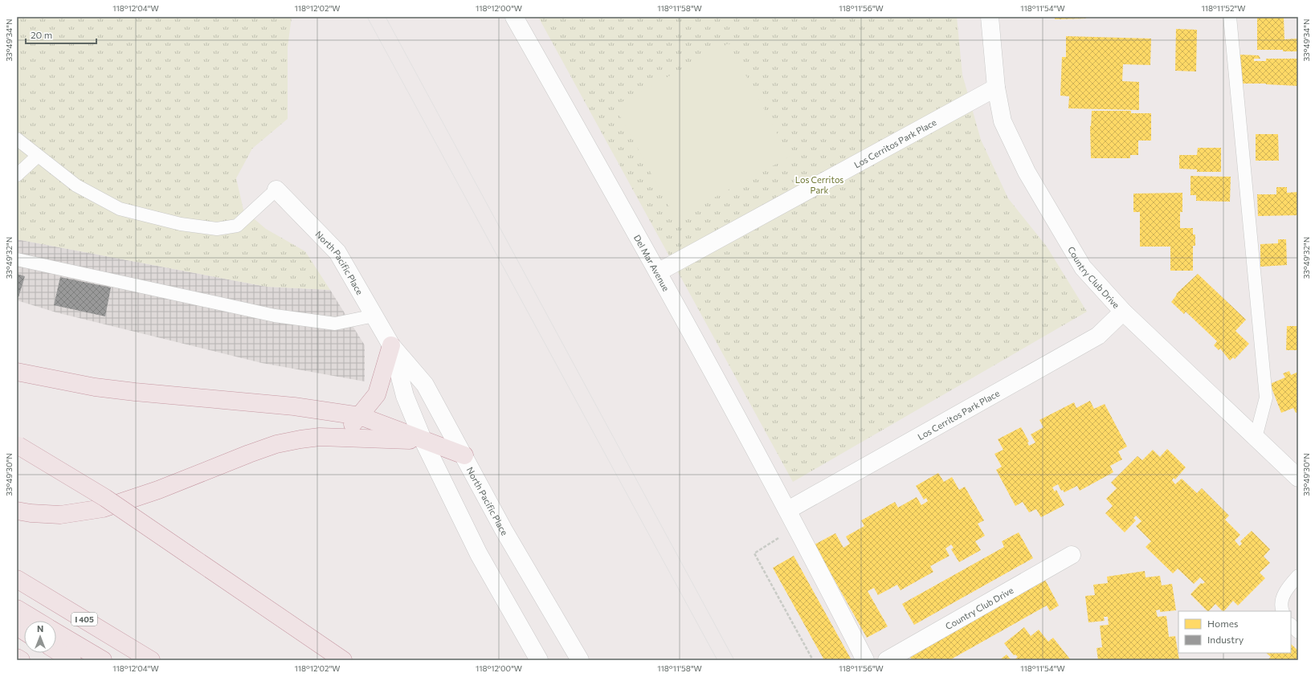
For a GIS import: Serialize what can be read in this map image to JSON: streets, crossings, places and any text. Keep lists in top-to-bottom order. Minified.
{"streets":{"highway":["I 405"],"street":["Los Cerritos Park Place","Del Mar Avenue","North Pacific Place","Country Club Drive"]},"crossings":[["Los Cerritos Park Place","Del Mar Avenue"],["Los Cerritos Park Place","Country Club Drive"]],"parks":["Los Cerritos Park"],"legend":["Homes","Industry"],"scale_bar":"20 m","north":"top","coordinates":["118°12'04\"W","118°12'02\"W","118°12'00\"W","118°11'58\"W","118°11'56\"W","118°11'54\"W","118°11'52\"W","33°49'34\"N","33°49'32\"N","33°49'30\"N"]}
